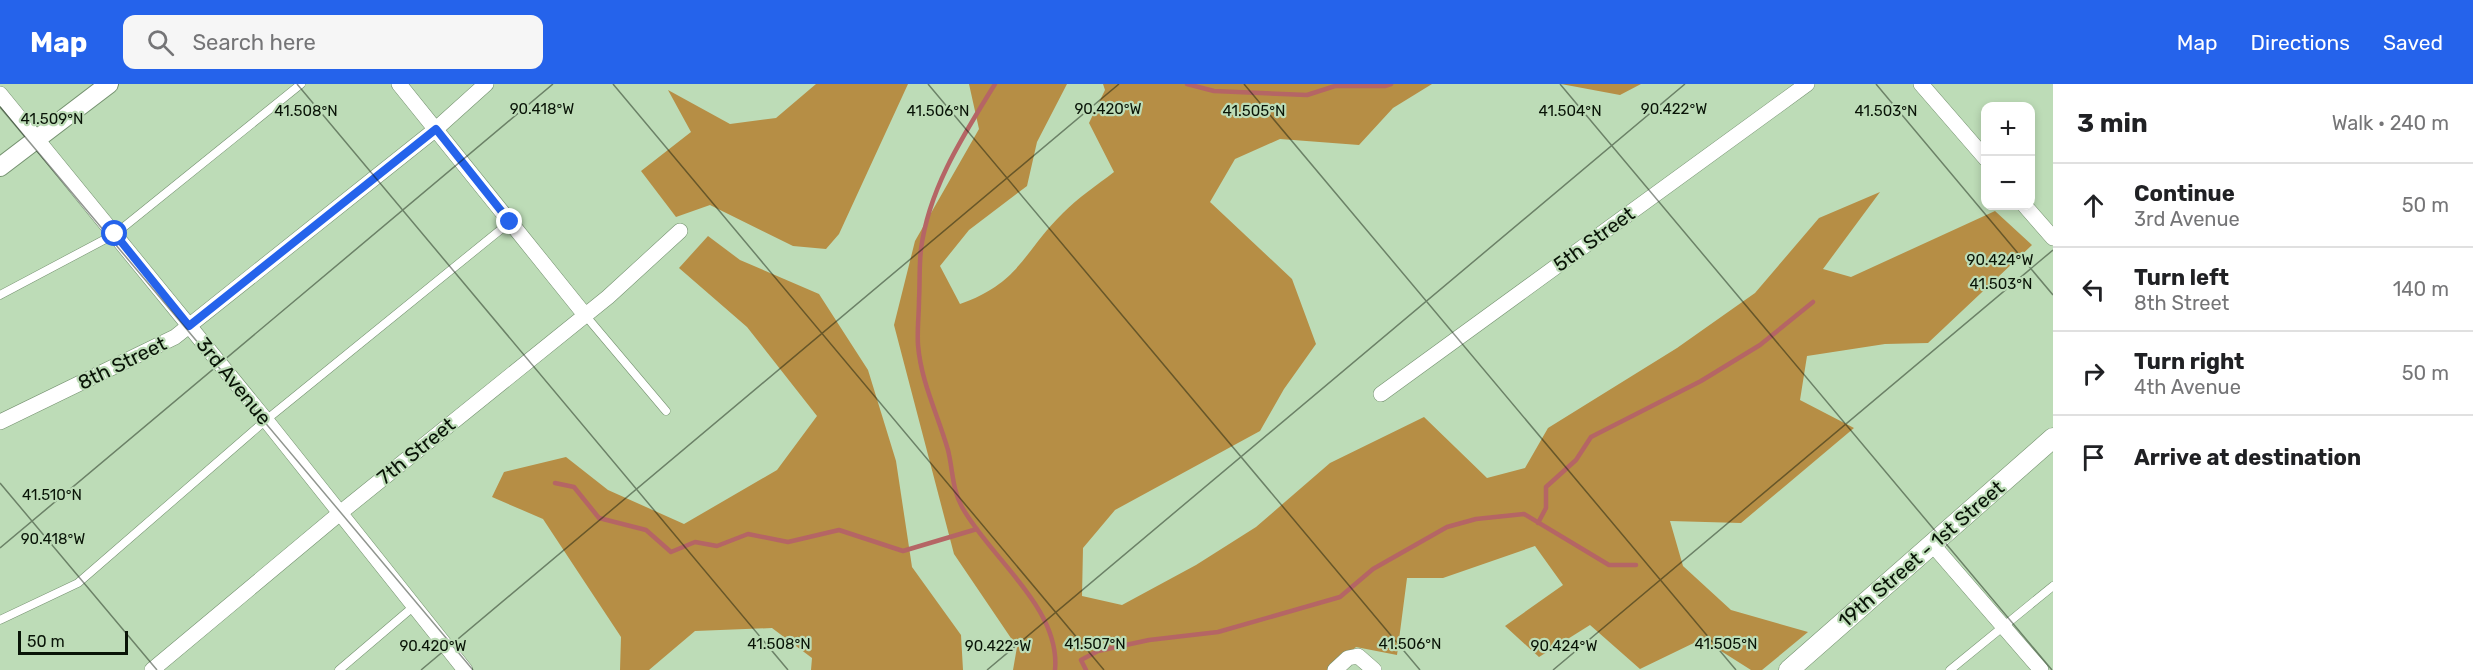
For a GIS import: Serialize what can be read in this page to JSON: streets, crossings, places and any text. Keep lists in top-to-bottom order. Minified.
{"streets":{"main road":["19th Street - 1st Street"],"street":["5th Street","8th Street","3rd Avenue","7th Street"]},"crossings":[["8th Street","3rd Avenue"],["3rd Avenue","7th Street"]],"scale_bar":"50 m","page":{"header":"Map","search":"Search here","nav":["Map","Directions","Saved"],"heading":["3 min","Walk · 240 m"],"map_buttons":["+","−"],"list":[["Continue","3rd Avenue","50 m"],["Turn left","8th Street","140 m"],["Turn right","4th Avenue","50 m"],"Arrive at destination"],"scale":"50 m"},"coordinates":["90.418°W","90.420°W","90.422°W","41.505°N","41.508°N","41.506°N","41.504°N","41.503°N","41.509°N","90.424°W","41.510°N","41.507°N"]}
